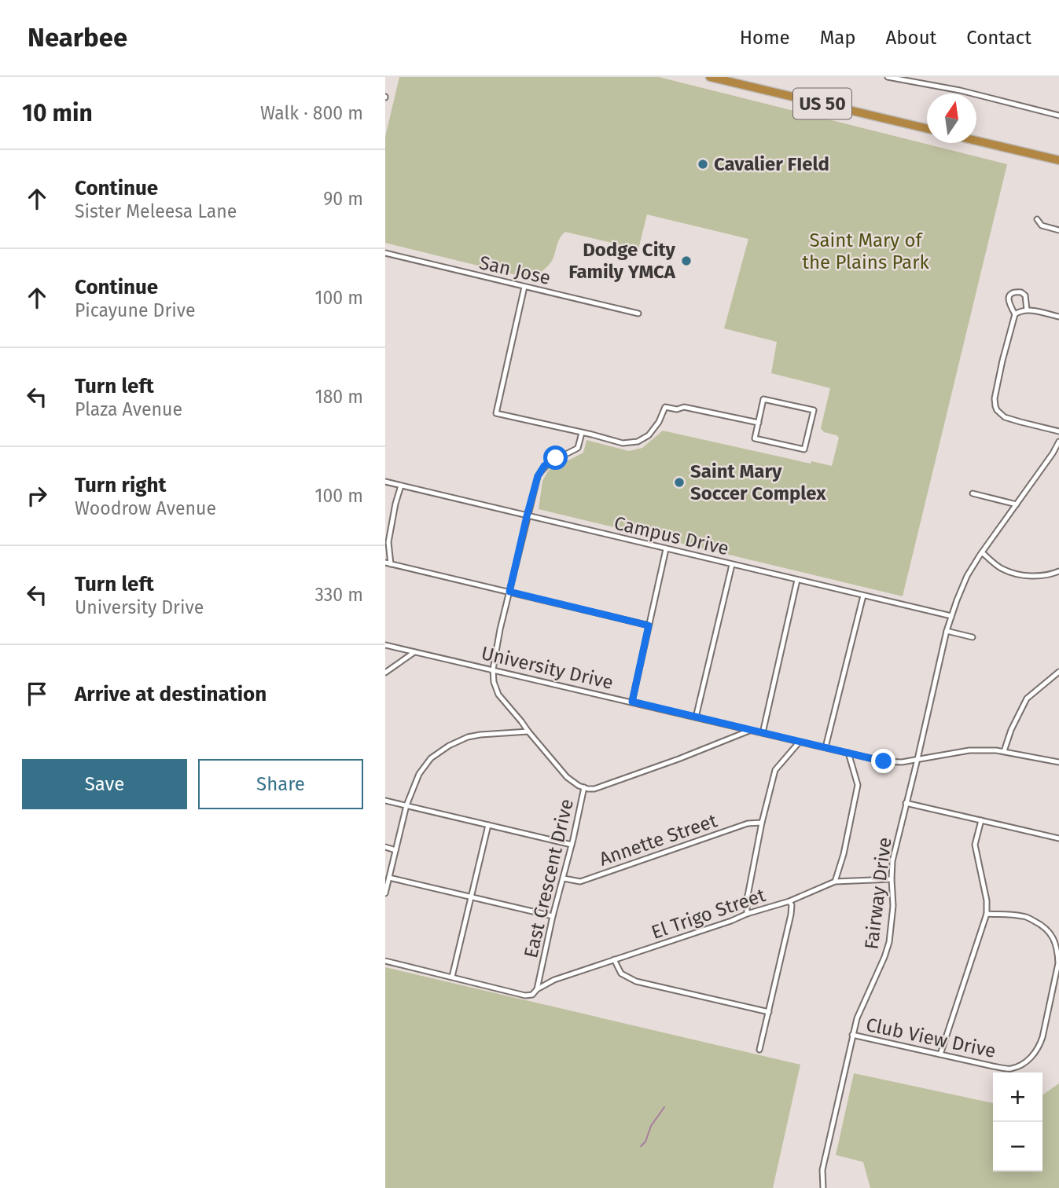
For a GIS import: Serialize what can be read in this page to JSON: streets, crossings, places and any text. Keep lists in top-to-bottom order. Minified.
{"streets":{"highway":["US 50"],"street":["San Jose","Campus Drive","University Drive","Annette Street","East Crescent Drive","Fairway Drive","El Trigo Street","Club View Drive"]},"crossings":[["Campus Drive","Fairway Drive"],["University Drive","East Crescent Drive"],["University Drive","Fairway Drive"],["Annette Street","East Crescent Drive"],["East Crescent Drive","El Trigo Street"],["Fairway Drive","El Trigo Street"],["Fairway Drive","Club View Drive"]],"parks":["Saint Mary of the Plains Park"],"places":["Cavalier FIeld","Dodge City Family YMCA","Saint Mary Soccer Complex"],"north":"top","page":{"header":"Nearbee","nav":["Home","Map","About","Contact"],"heading":["10 min","Walk · 800 m"],"list":[["Continue","Sister Meleesa Lane","90 m"],["Continue","Picayune Drive","100 m"],["Turn left","Plaza Avenue","180 m"],["Turn right","Woodrow Avenue","100 m"],["Turn left","University Drive","330 m"],"Arrive at destination"],"buttons":["Save","Share"],"map_buttons":["+","−"]}}
